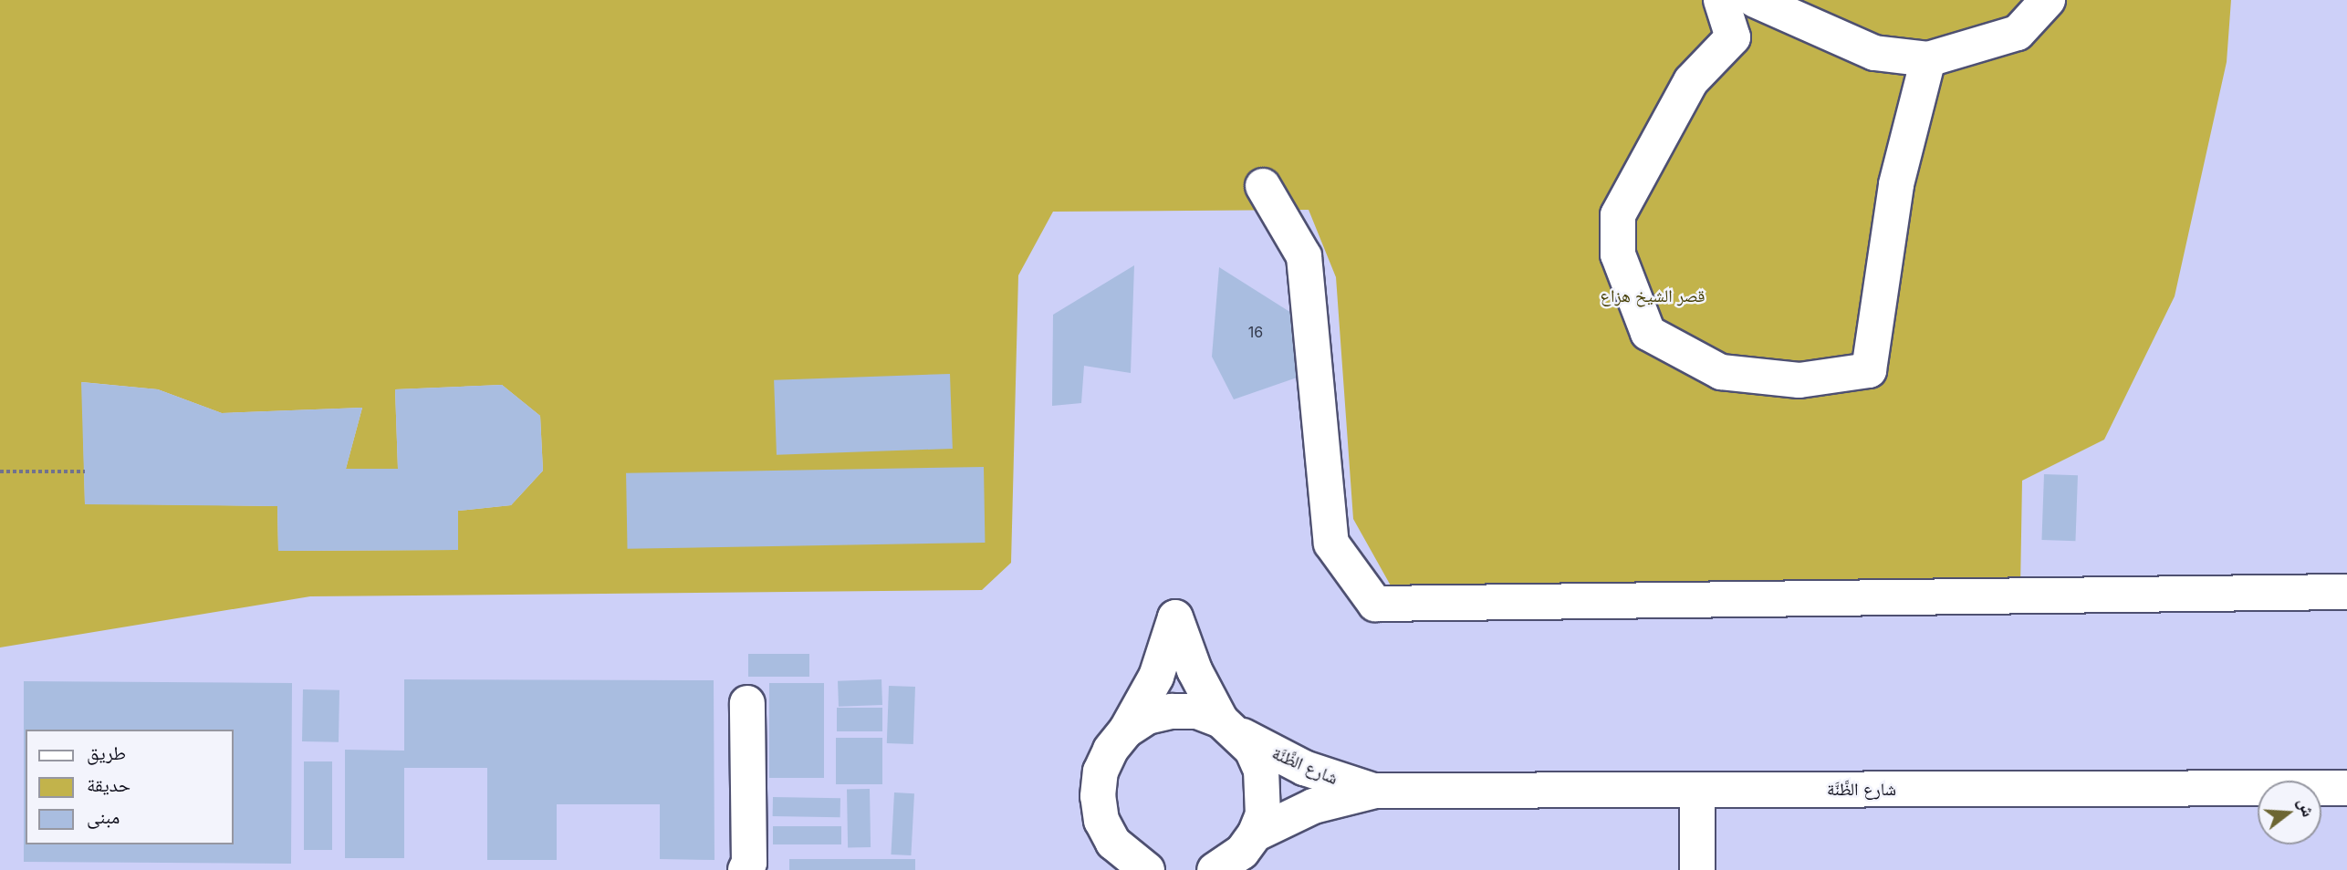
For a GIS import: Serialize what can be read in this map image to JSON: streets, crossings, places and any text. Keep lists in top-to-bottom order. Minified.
{"streets":{"street":["شارع الظَّنَّة"]},"parks":["قصر الشيخ هزاع"],"house_numbers":["16"],"legend":["طريق","حديقة","مبنى"],"north":"right"}
